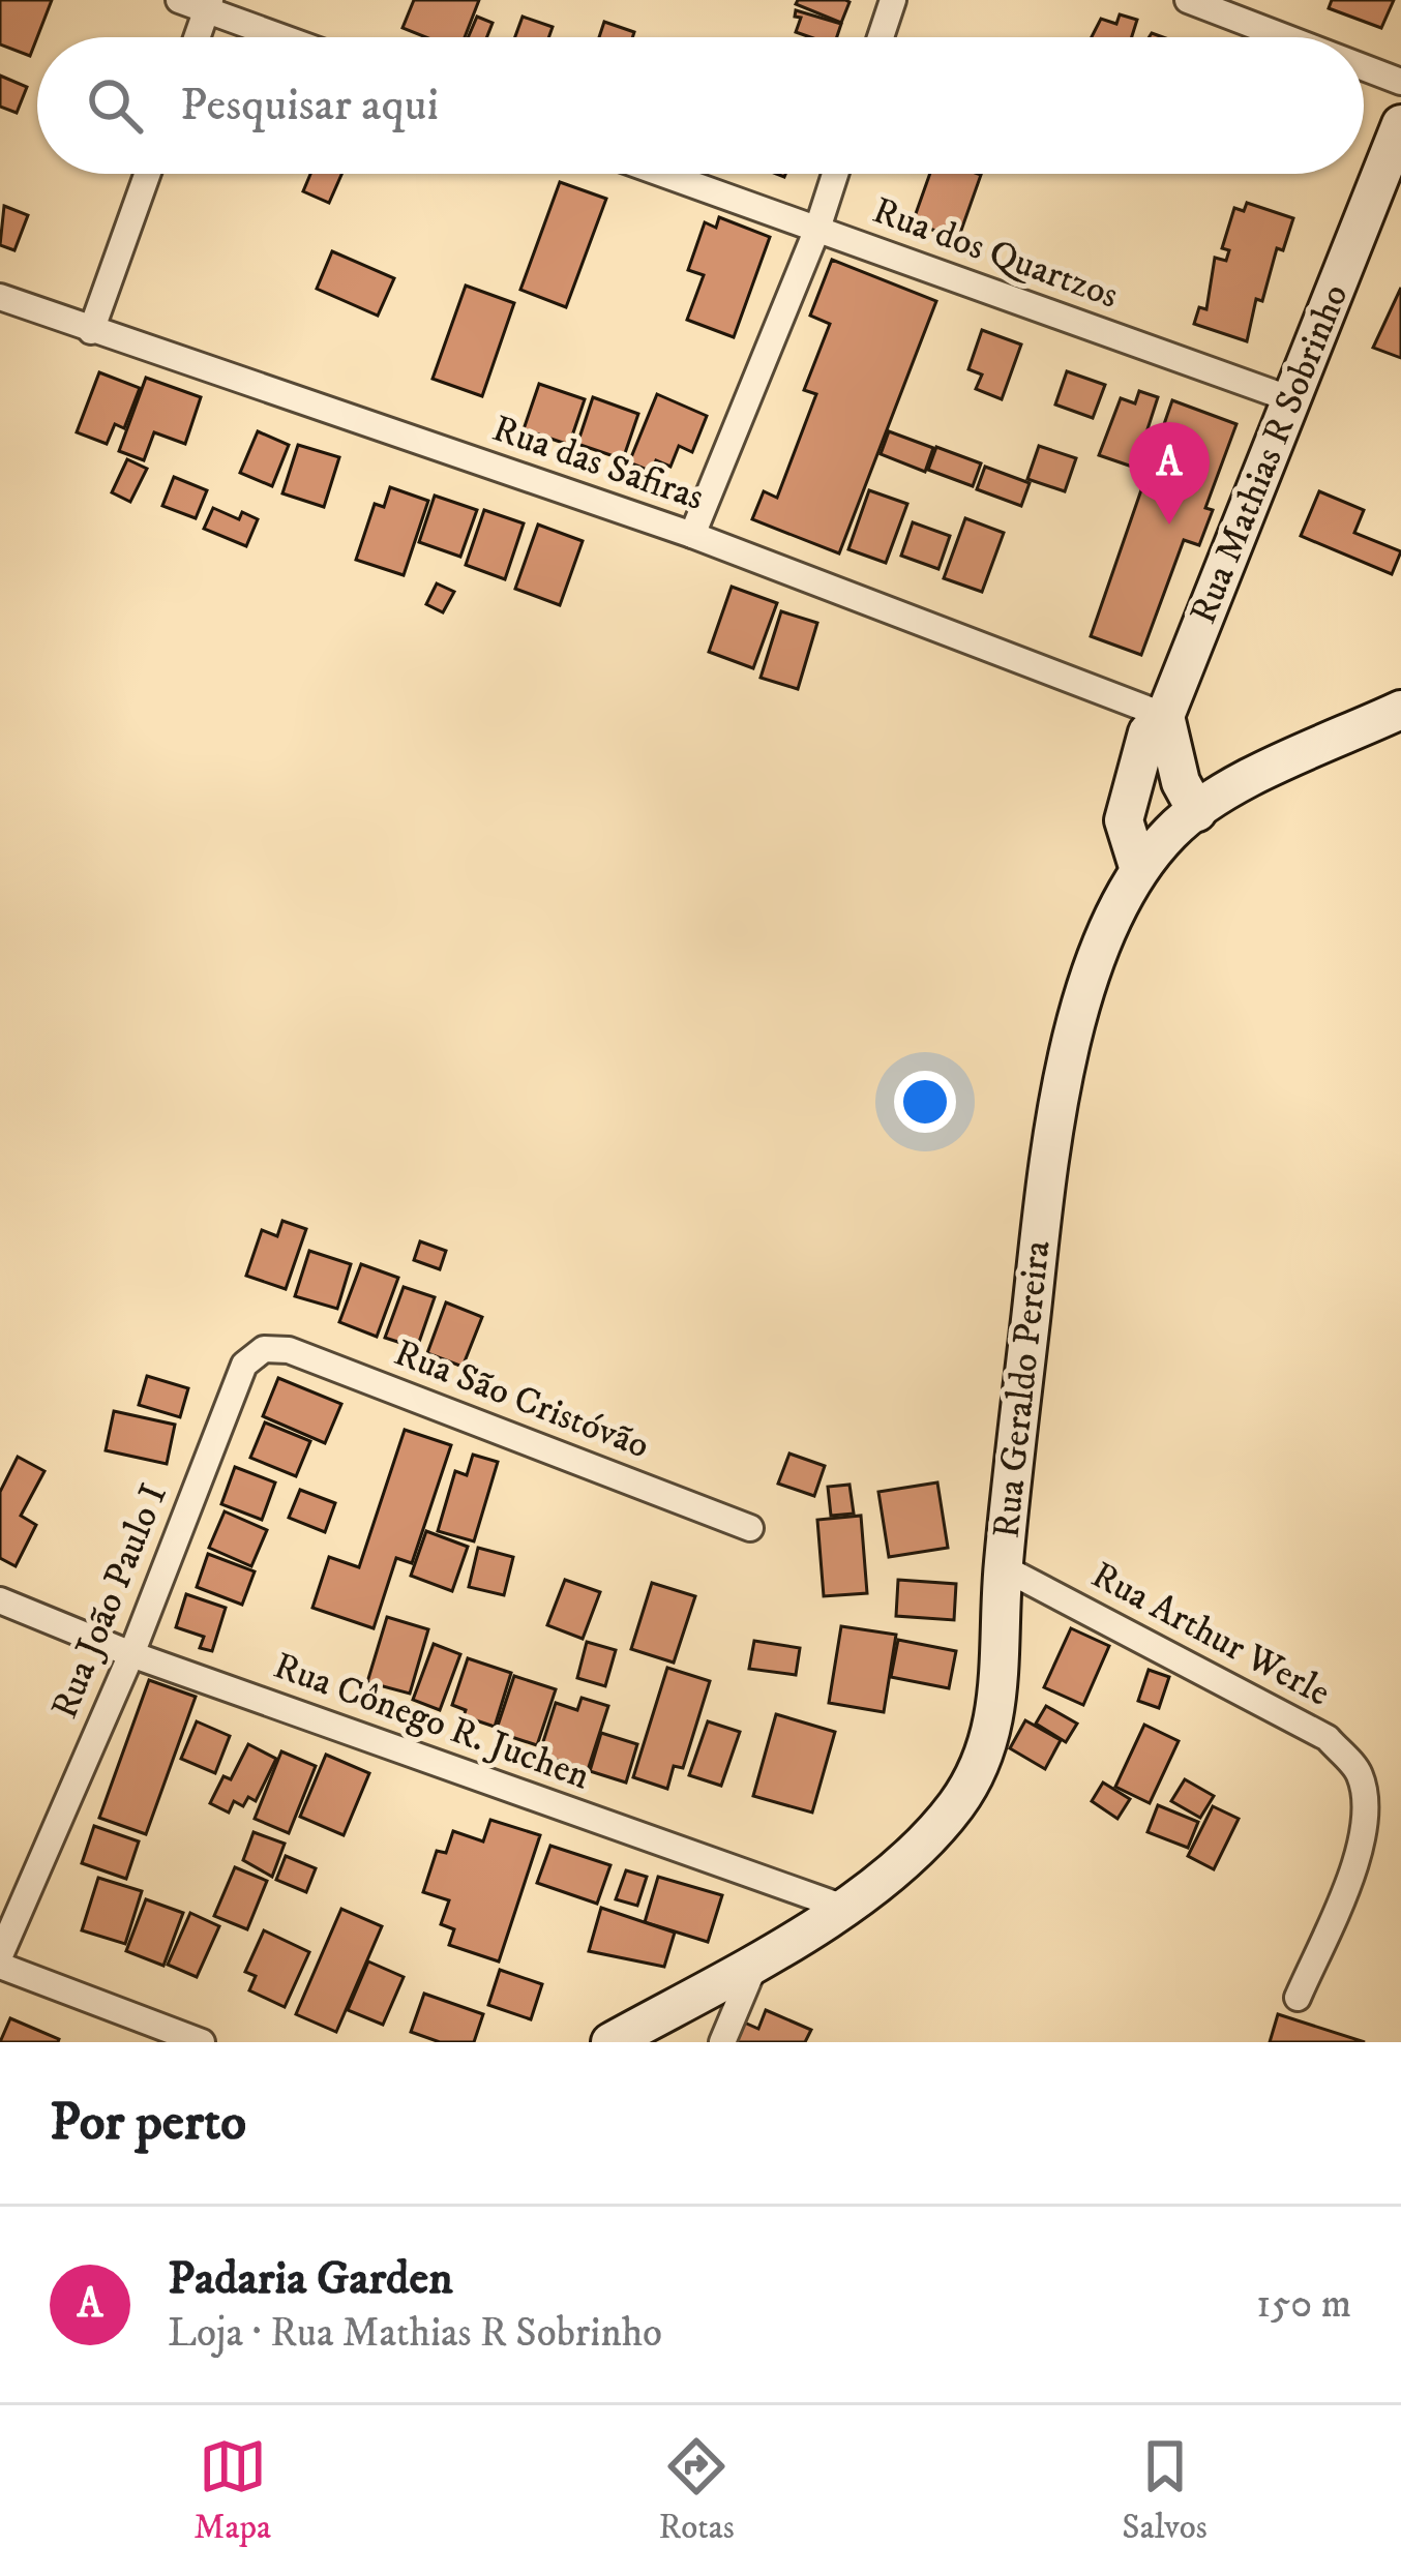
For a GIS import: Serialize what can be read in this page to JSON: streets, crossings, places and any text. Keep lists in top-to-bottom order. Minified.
{"streets":{"main road":["Rua Mathias R Sobrinho","Rua Geraldo Pereira"],"street":["Rua dos Quartzos","Rua das Safiras","Rua São Cristóvão","Rua João Paulo I","Rua Arthur Werle","Rua Cônego R. Juchen"]},"crossings":[["Rua dos Quartzos","Rua Mathias R Sobrinho"],["Rua Mathias R Sobrinho","Rua das Safiras"],["Rua Mathias R Sobrinho","Rua Geraldo Pereira"],["Rua Geraldo Pereira","Rua Arthur Werle"],["Rua Geraldo Pereira","Rua Cônego R. Juchen"],["Rua São Cristóvão","Rua João Paulo I"],["Rua João Paulo I","Rua Cônego R. Juchen"]],"page":{"search":"Pesquisar aqui","pins":"A","heading":"Por perto","list":[{"mark":"A","name":"Padaria Garden","note":"Loja · Rua Mathias R Sobrinho","value":"150 m"}],"nav":["Mapa","Rotas","Salvos"]}}
